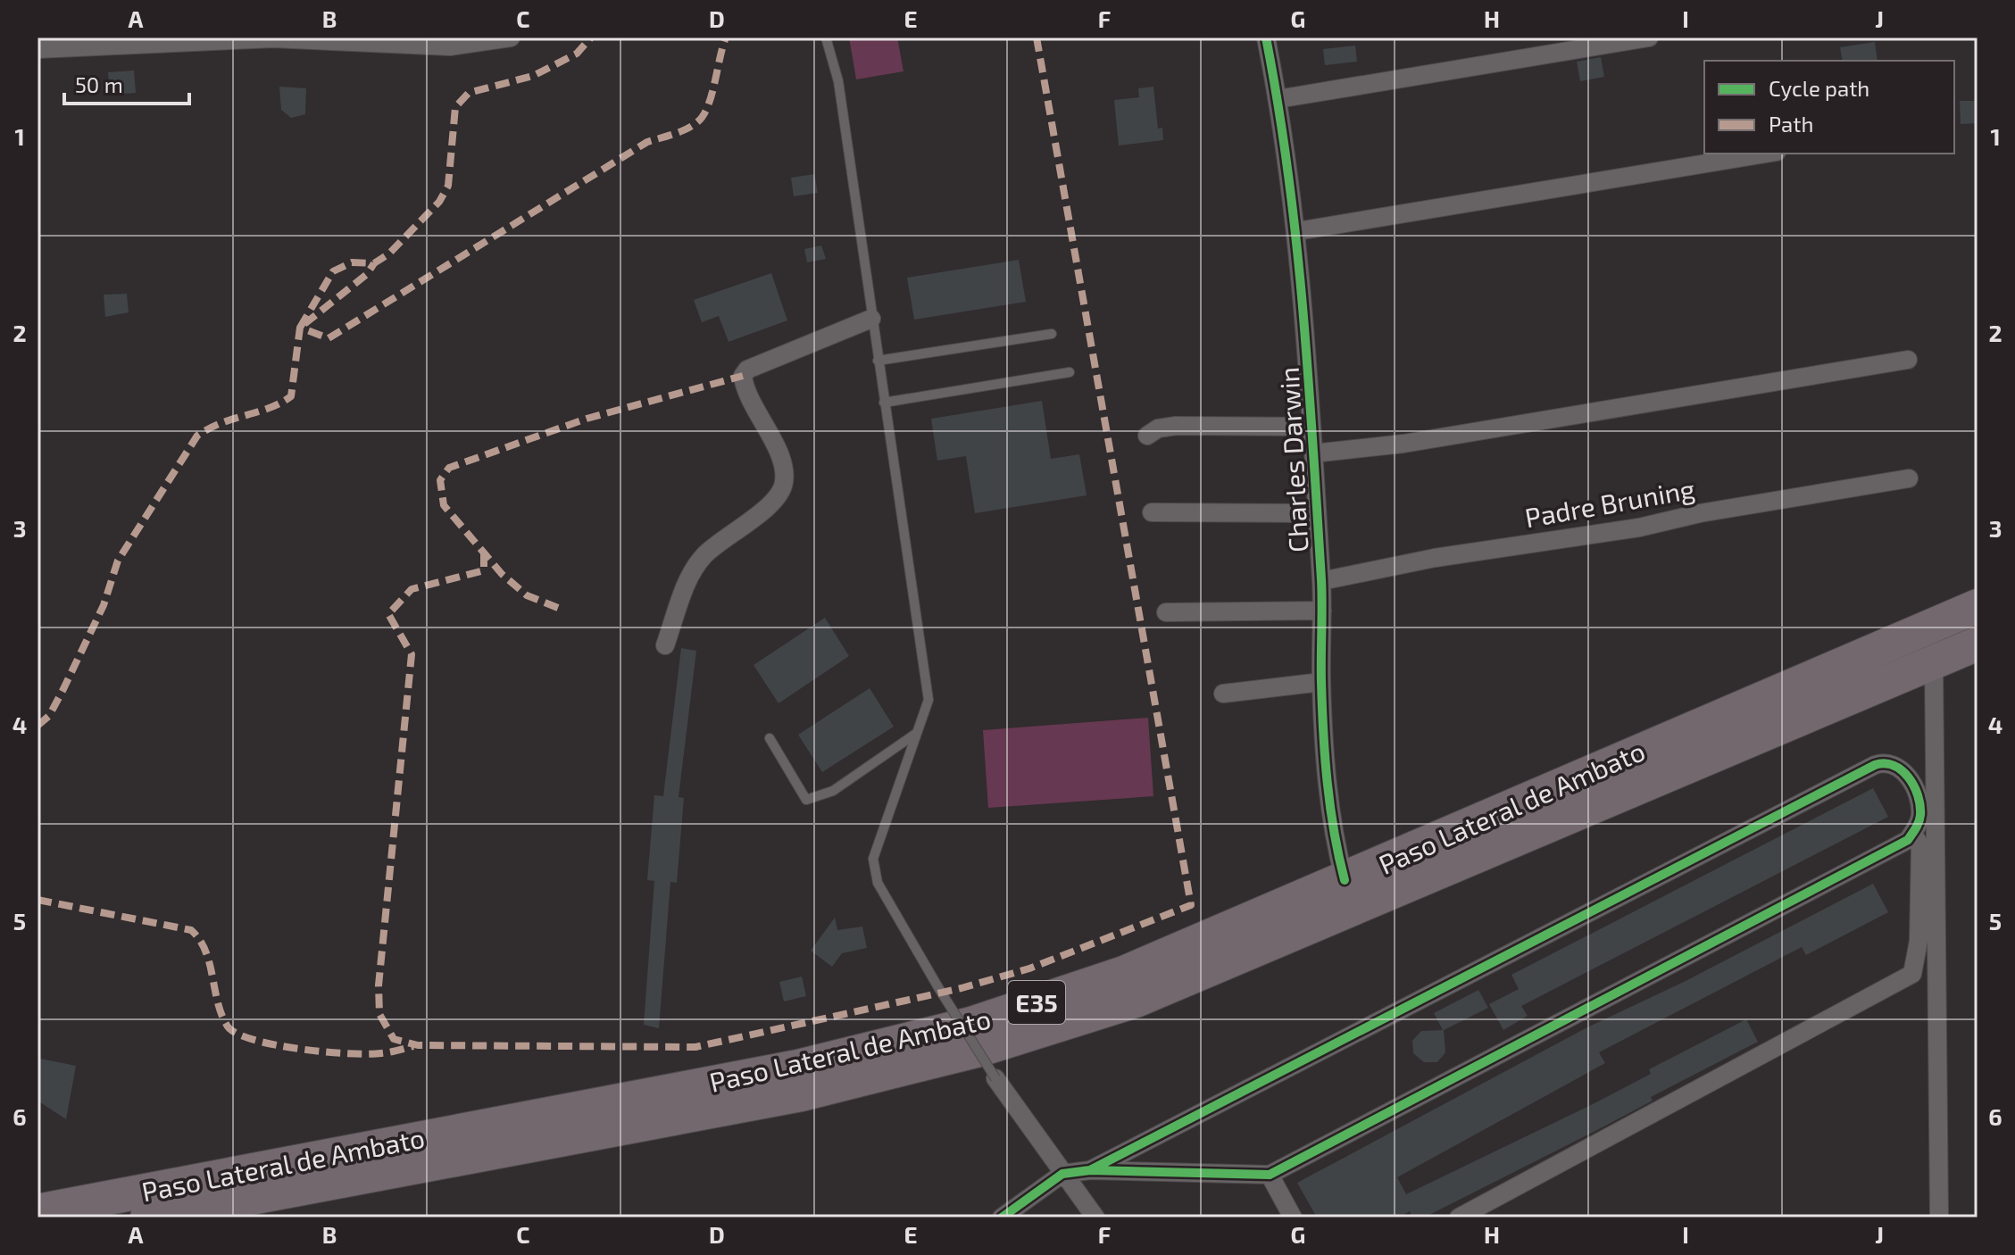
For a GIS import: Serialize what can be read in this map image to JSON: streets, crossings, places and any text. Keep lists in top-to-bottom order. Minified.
{"streets":{"highway":["Paso Lateral de Ambato","E35"],"street":["Charles Darwin","Padre Bruning"]},"crossings":[["Charles Darwin","Padre Bruning"],["Charles Darwin","Paso Lateral de Ambato"]],"legend":["Cycle path","Path"],"scale_bar":"50 m","grid":{"columns":["A","B","C","D","E","F","G","H","I","J"],"rows":["1","2","3","4","5","6"]}}
